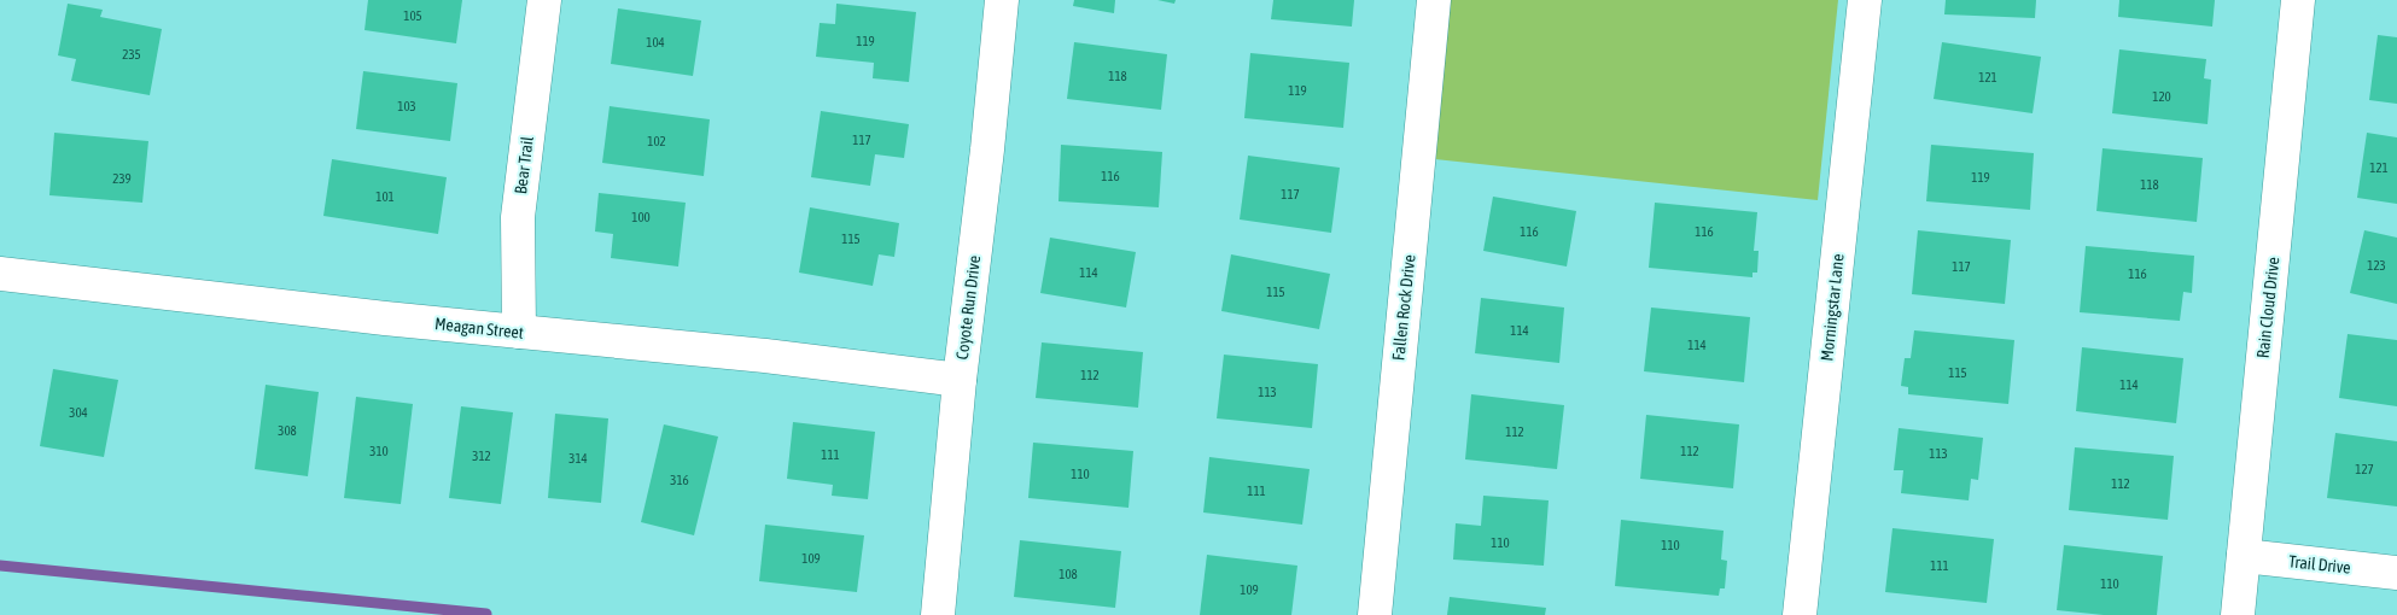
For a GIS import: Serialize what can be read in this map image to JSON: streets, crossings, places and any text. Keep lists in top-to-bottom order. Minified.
{"streets":{"street":["Bear Trail","Coyote Run Drive","Fallen Rock Drive","Morningstar Lane","Rain Cloud Drive","Meagan Street","Trail Drive"]},"crossings":[["Bear Trail","Meagan Street"],["Coyote Run Drive","Meagan Street"],["Rain Cloud Drive","Trail Drive"]],"house_numbers":["105","119","104","235","118","121","119","120","103","117","102","121","116","119","239","118","117","101","100","116","116","115","123","117","114","116","115","114","114","115","112","114","113","304","308","112","310","112","113","111","312","314","127","110","316","112","111","110","110","109","111","108","110","109"]}
